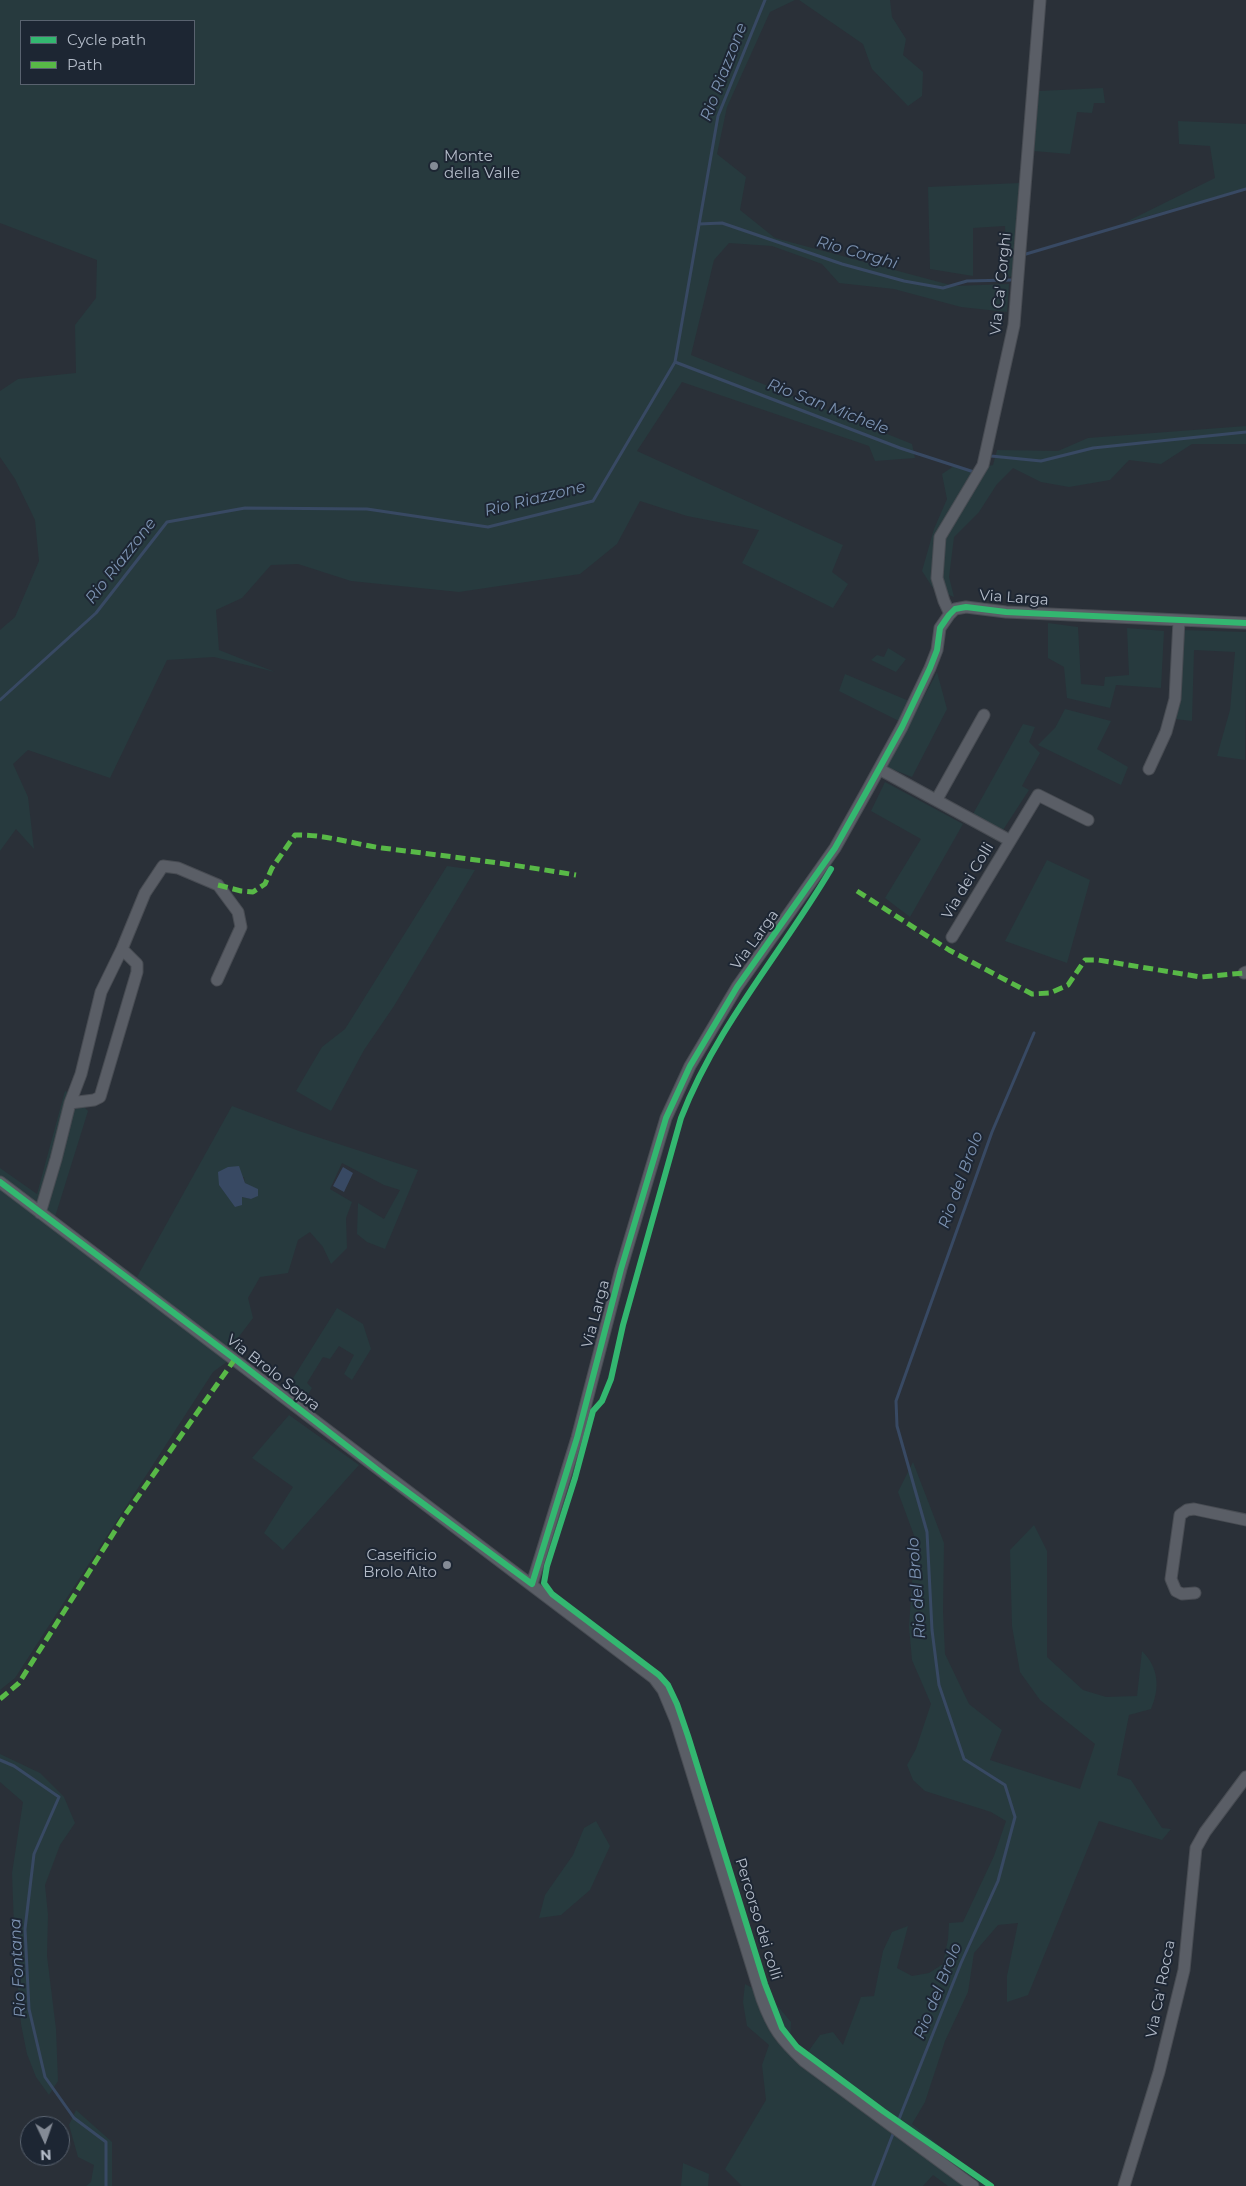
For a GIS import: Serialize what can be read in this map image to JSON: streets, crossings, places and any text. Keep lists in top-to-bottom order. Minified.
{"streets":{"street":["Via Ca' Corghi","Via Larga","Via dei Colli","Via Brolo Sopra","Via Ca' Rocca"],"cycle path":["Percorso dei colli"]},"crossings":[["Via Ca' Corghi","Via Larga"],["Via Larga","Via dei Colli"],["Via Larga","Via Brolo Sopra"]],"water":["Rio Riazzone","Rio Corghi","Rio San Michele","Rio del Brolo","Rio Fontana"],"places":["Monte della Valle","Caseificio Brolo Alto"],"legend":["Cycle path","Path"],"north":"bottom"}
